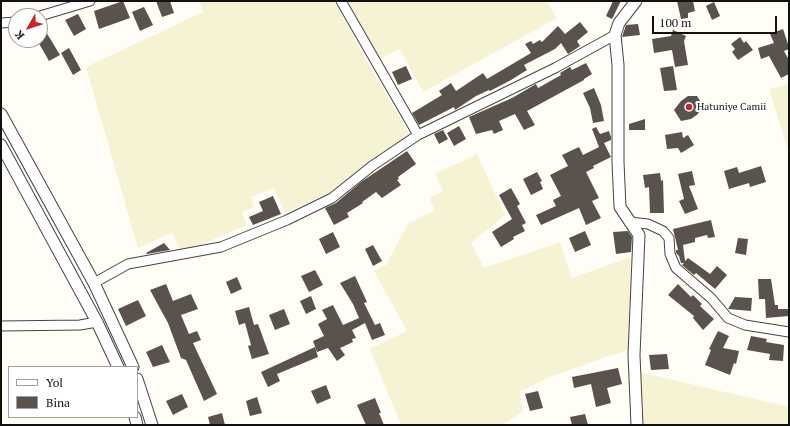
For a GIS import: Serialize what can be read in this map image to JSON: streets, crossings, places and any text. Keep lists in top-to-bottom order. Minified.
{"places":["Hatuniye Camii"],"legend":["Yol","Bina"],"scale_bar":"100 m","north":"bottom left"}
